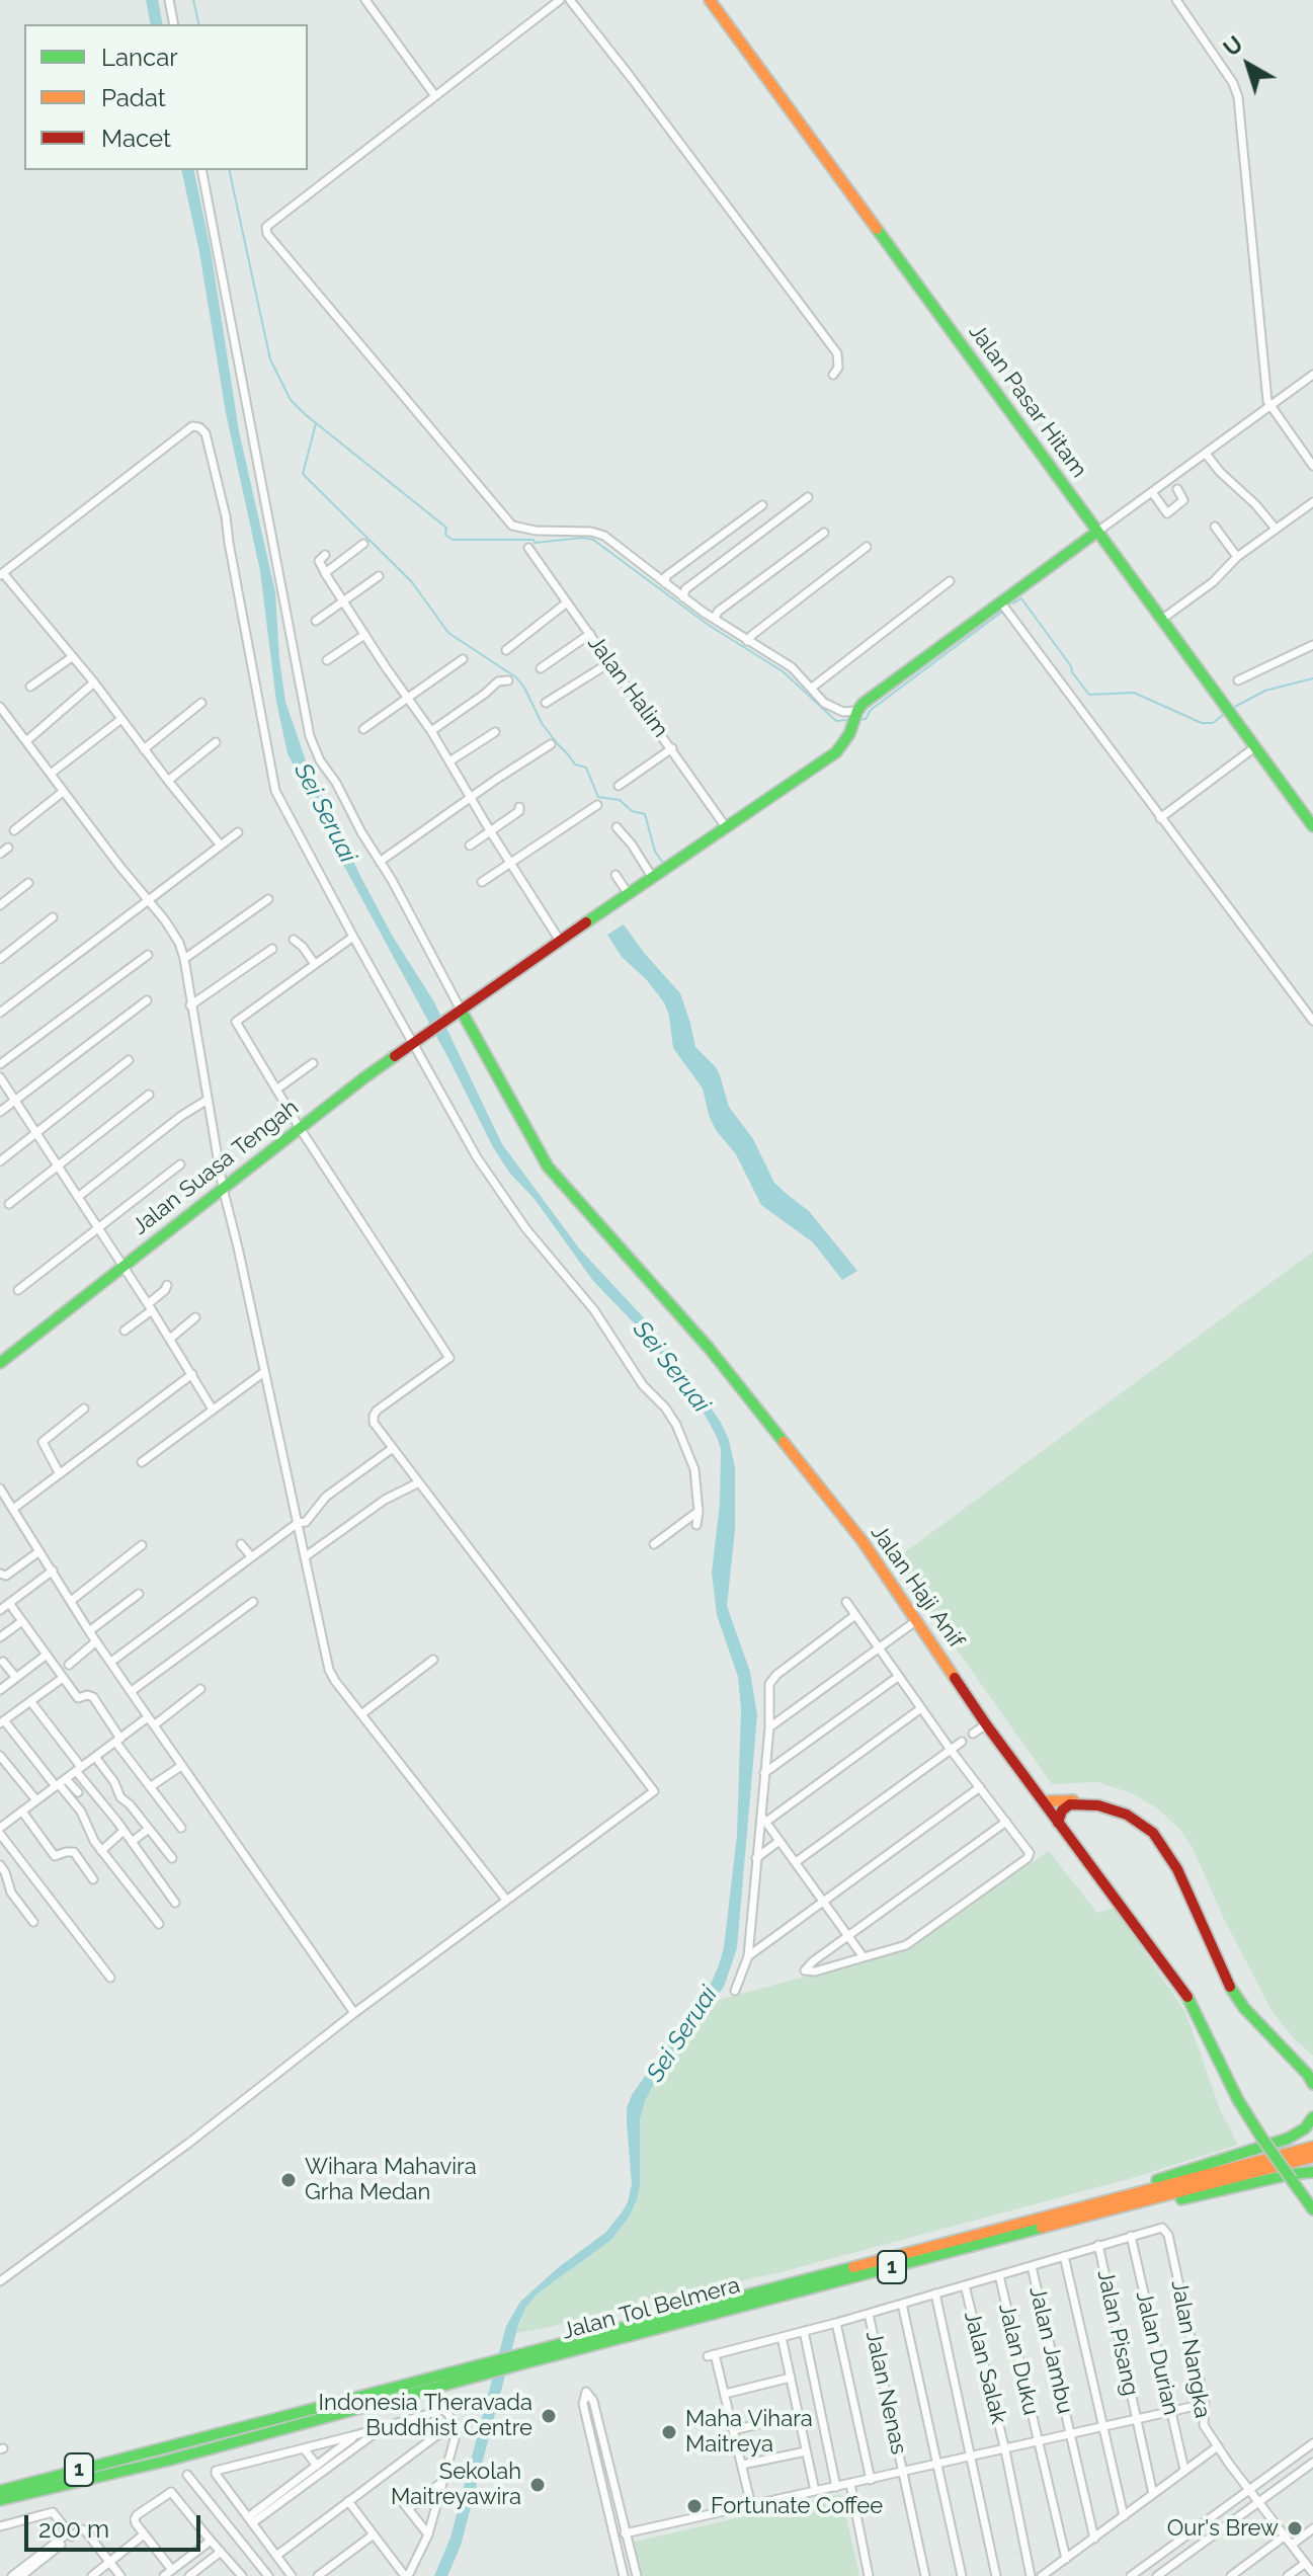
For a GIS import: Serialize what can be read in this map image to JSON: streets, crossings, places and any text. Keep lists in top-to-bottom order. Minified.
{"streets":{"main road":["Jalan Pasar Hitam","Jalan Suasa Tengah","Jalan Haji Anif","1","Jalan Tol Belmera"],"street":["Jalan Halim","Jalan Pisang","Jalan Nangka","Jalan Jambu","Jalan Durian","Jalan Duku","Jalan Salak","Jalan Nenas"]},"crossings":[["Jalan Pasar Hitam","Jalan Suasa Tengah"],["Jalan Halim","Jalan Suasa Tengah"],["Jalan Suasa Tengah","Jalan Haji Anif"],["Jalan Nangka","Jalan Durian"]],"water":["Sei Seruai"],"places":["Wihara Mahavira Grha Medan","Indonesia Theravada Buddhist Centre","Maha Vihara Maitreya","Sekolah Maitreyawira","Fortunate Coffee","Our's Brew"],"legend":["Lancar","Padat","Macet"],"scale_bar":"200 m","north":"top left"}
